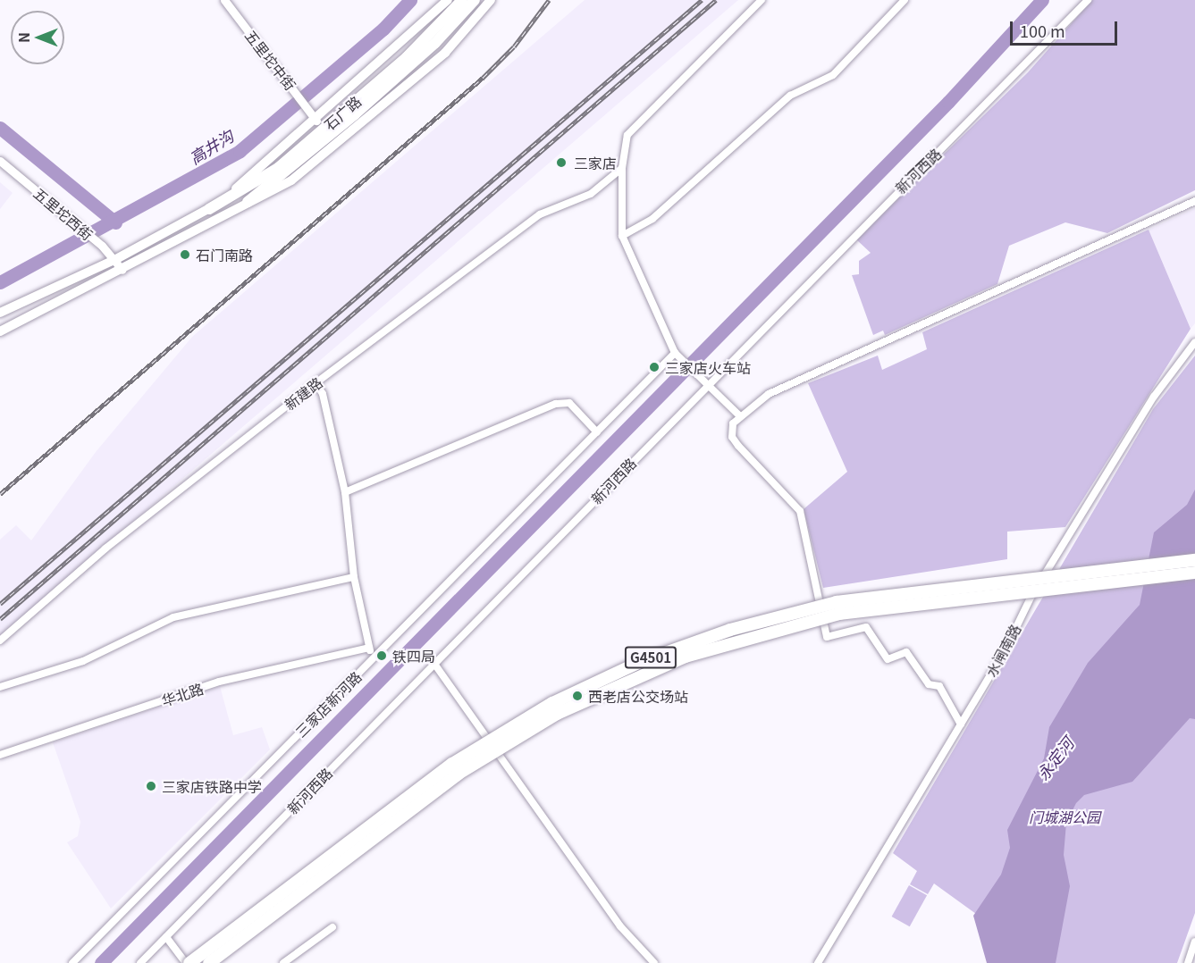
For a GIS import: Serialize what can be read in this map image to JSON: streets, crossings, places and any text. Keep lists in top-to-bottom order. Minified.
{"streets":{"highway":["G4501"],"main road":["石广路"],"street":["五里坨中街","新河西路","五里坨西街","新建路","水闸南路","华北路","三家店新河路"]},"water":["高井沟","永定河"],"parks":["门城湖公园"],"places":["三家店","石门南路","三家店火车站","铁四局","西老店公交场站","三家店铁路中学"],"scale_bar":"100 m","north":"left"}
